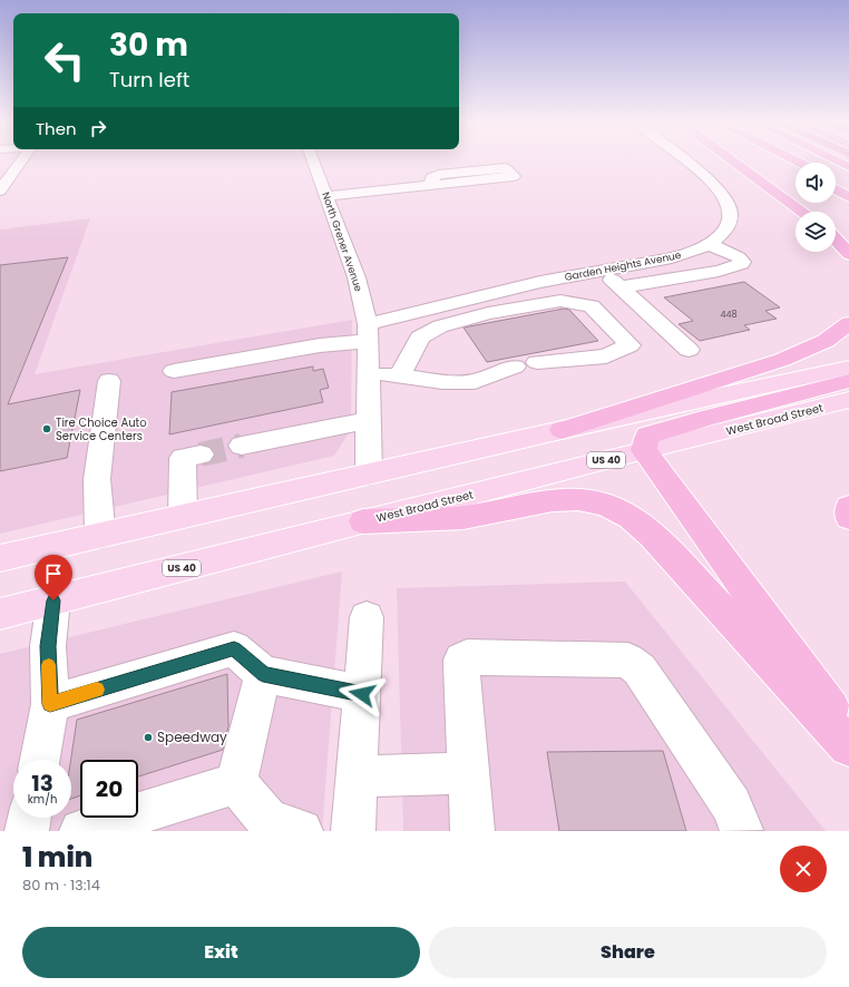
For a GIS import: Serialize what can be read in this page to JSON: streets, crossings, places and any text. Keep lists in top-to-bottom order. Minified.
{"streets":{"main road":["West Broad Street","US 40"],"street":["North Grener Avenue","Garden Heights Avenue"]},"crossings":[["North Grener Avenue","Garden Heights Avenue"]],"places":["Tire Choice Auto Service Centers","Speedway"],"house_numbers":["448"],"page":{"turn":["30 m","Turn left"],"then":"Then","speed":"13 km/h","limit":"20","heading":["1 min","80 m · 13:14"],"buttons":["Exit","Share"]}}
